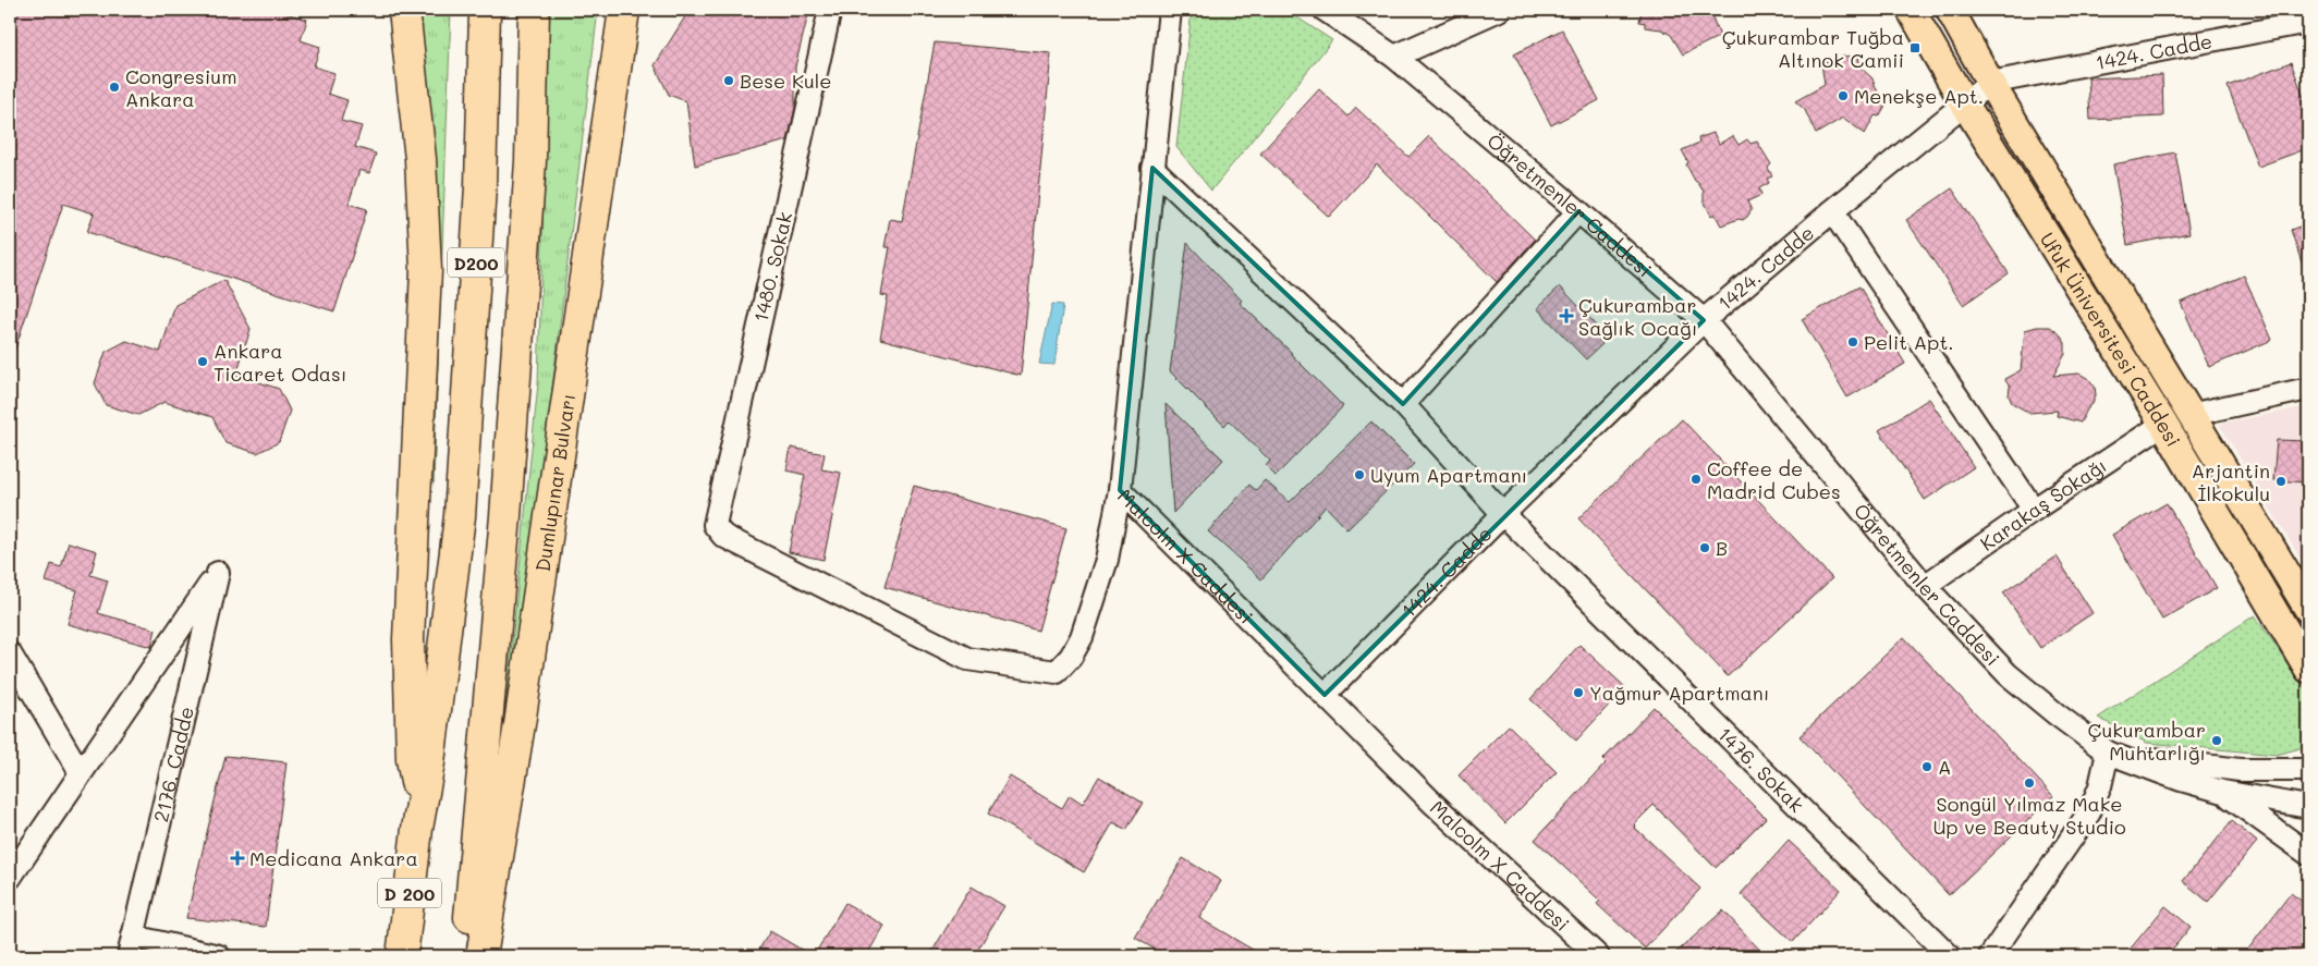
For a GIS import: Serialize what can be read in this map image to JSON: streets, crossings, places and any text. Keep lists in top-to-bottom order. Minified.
{"streets":{"highway":["D200","Dumlupınar Bulvarı","D 200"],"main road":["Ufuk Üniversitesi Caddesi"],"street":["1424. Cadde","Öğretmenler Caddesi","1480. Sokak","Karakaş Sokağı","Malcolm X Caddesi","2176. Cadde","1476. Sokak"]},"crossings":[["1424. Cadde","Öğretmenler Caddesi"],["1424. Cadde","Ufuk Üniversitesi Caddesi"],["1424. Cadde","Malcolm X Caddesi"],["1424. Cadde","1476. Sokak"],["Öğretmenler Caddesi","Karakaş Sokağı"],["D200","D 200"],["1480. Sokak","Malcolm X Caddesi"],["Ufuk Üniversitesi Caddesi","Karakaş Sokağı"],["Malcolm X Caddesi","1476. Sokak"]],"places":{"transit":["Çukurambar Tuğba Altınok Camii"],"other":["Bese Kule","Congresium Ankara","Menekşe Apt.","Pelit Apt.","Ankara Ticaret Odası","Uyum Apartmanı","Coffee de Madrid Cubes","Arjantin İlkokulu","B","Yağmur Apartmanı","Çukurambar Muhtarlığı","A","Songül Yılmaz Make Up ve Beauty Studio"],"health":["Çukurambar Sağlık Ocağı","Medicana Ankara"]}}
